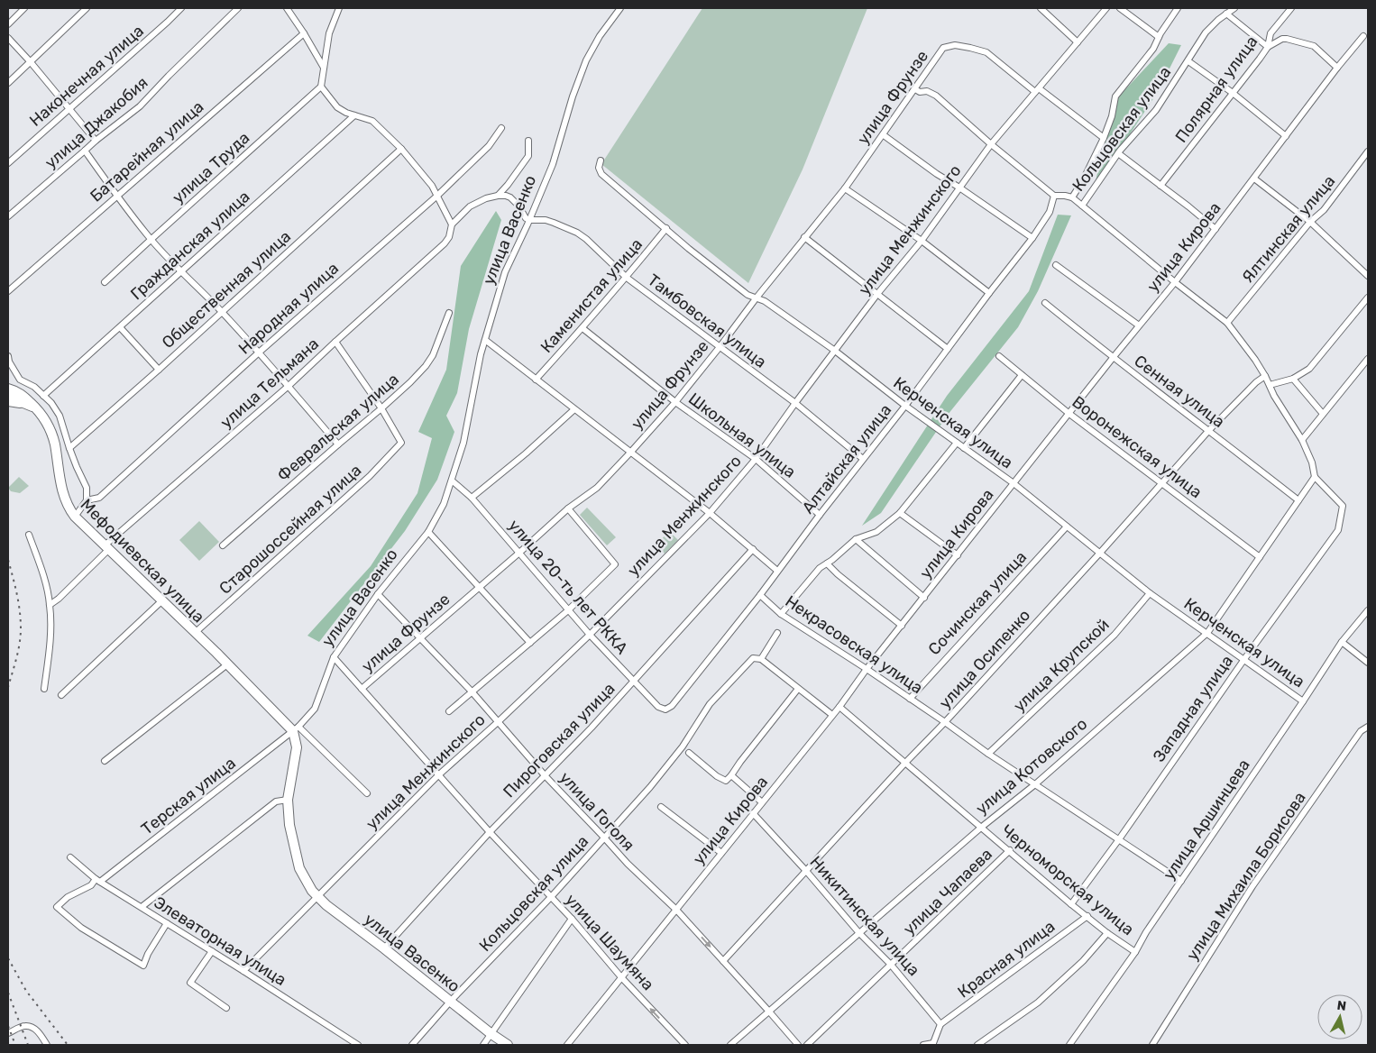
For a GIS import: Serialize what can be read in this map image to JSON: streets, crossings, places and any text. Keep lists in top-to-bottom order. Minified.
{"streets":{"main road":["улица Васенко","Мефодиевская улица"],"street":["Наконечная улица","Полярная улица","улица Фрунзе","улица Джакобия","Кольцовская улица","Батарейная улица","улица Труда","Ялтинская улица","улица Менжинского","Гражданская улица","улица Кирова","Общественная улица","Каменистая улица","Народная улица","Тамбовская улица","улица Тельмана","Сенная улица","Керченская улица","Февральская улица","Школьная улица","Воронежская улица","Алтайская улица","Старошоссейная улица","улица 20-ть лет РККА","Сочинская улица","Некрасовская улица","улица Осипенко","улица Крупской","Западная улица","Пироговская улица","улица Котовского","Терская улица","улица Гоголя","улица Аршинцева","улица Михаила Борисова","Черноморская улица","улица Чапаева","Никитинская улица","Элеваторная улица","улица Шаумяна","Красная улица"]},"crossings":[["улица Фрунзе","улица Менжинского"],["улица Фрунзе","Тамбовская улица"],["улица Фрунзе","Керченская улица"],["улица Фрунзе","Школьная улица"],["улица Фрунзе","улица 20-ть лет РККА"],["улица Фрунзе","улица Гоголя"],["улица Фрунзе","улица Шаумяна"],["Кольцовская улица","улица Васенко"],["Кольцовская улица","улица Гоголя"],["Кольцовская улица","улица Шаумяна"],["улица Васенко","улица Менжинского"],["улица Васенко","Тамбовская улица"],["улица Васенко","Мефодиевская улица"],["улица Васенко","улица 20-ть лет РККА"],["улица Васенко","Пироговская улица"],["улица Васенко","Терская улица"],["улица Васенко","улица Гоголя"],["улица Васенко","улица Шаумяна"],["улица Менжинского","Тамбовская улица"],["улица Менжинского","Керченская улица"],["улица Менжинского","Школьная улица"],["улица Менжинского","улица 20-ть лет РККА"],["улица Менжинского","улица Гоголя"],["улица Менжинского","Элеваторная улица"],["улица Менжинского","улица Шаумяна"],["улица Кирова","Сенная улица"],["улица Кирова","Керченская улица"],["улица Кирова","Воронежская улица"],["улица Кирова","Некрасовская улица"],["улица Кирова","улица Гоголя"],["улица Кирова","Черноморская улица"],["улица Кирова","Никитинская улица"],["улица Кирова","улица Шаумяна"],["Каменистая улица","Тамбовская улица"],["Каменистая улица","Керченская улица"],["Каменистая улица","Школьная улица"],["Тамбовская улица","Алтайская улица"],["улица Тельмана","Мефодиевская улица"],["Сенная улица","улица Осипенко"],["Сенная улица","улица Котовского"],["Керченская улица","Алтайская улица"],["Керченская улица","Сочинская улица"],["Керченская улица","улица Осипенко"],["Керченская улица","улица Крупской"],["Керченская улица","Западная улица"],["Керченская улица","улица Котовского"],["Керченская улица","улица Аршинцева"],["Февральская улица","Старошоссейная улица"],["Школьная улица","Алтайская улица"],["Воронежская улица","улица Осипенко"],["Воронежская улица","улица Котовского"],["Алтайская улица","улица 20-ть лет РККА"],["Алтайская улица","Некрасовская улица"],["Старошоссейная улица","Мефодиевская улица"],["Мефодиевская улица","Терская улица"],["улица 20-ть лет РККА","Пироговская улица"],["Сочинская улица","Некрасовская улица"],["Некрасовская улица","улица Осипенко"],["Некрасовская улица","улица Крупской"],["Некрасовская улица","Западная улица"],["Некрасовская улица","улица Котовского"],["Некрасовская улица","улица Аршинцева"],["улица Осипенко","улица Гоголя"],["улица Осипенко","Черноморская улица"],["улица Осипенко","Никитинская улица"],["Западная улица","улица Котовского"],["Западная улица","Черноморская улица"],["Пироговская улица","улица Гоголя"],["Пироговская улица","улица Шаумяна"],["улица Котовского","улица Гоголя"],["улица Котовского","Черноморская улица"],["улица Котовского","Никитинская улица"],["Терская улица","Элеваторная улица"],["улица Аршинцева","Черноморская улица"],["Черноморская улица","улица Чапаева"],["Черноморская улица","Красная улица"],["улица Чапаева","Никитинская улица"],["Никитинская улица","Красная улица"]],"north":"top"}
